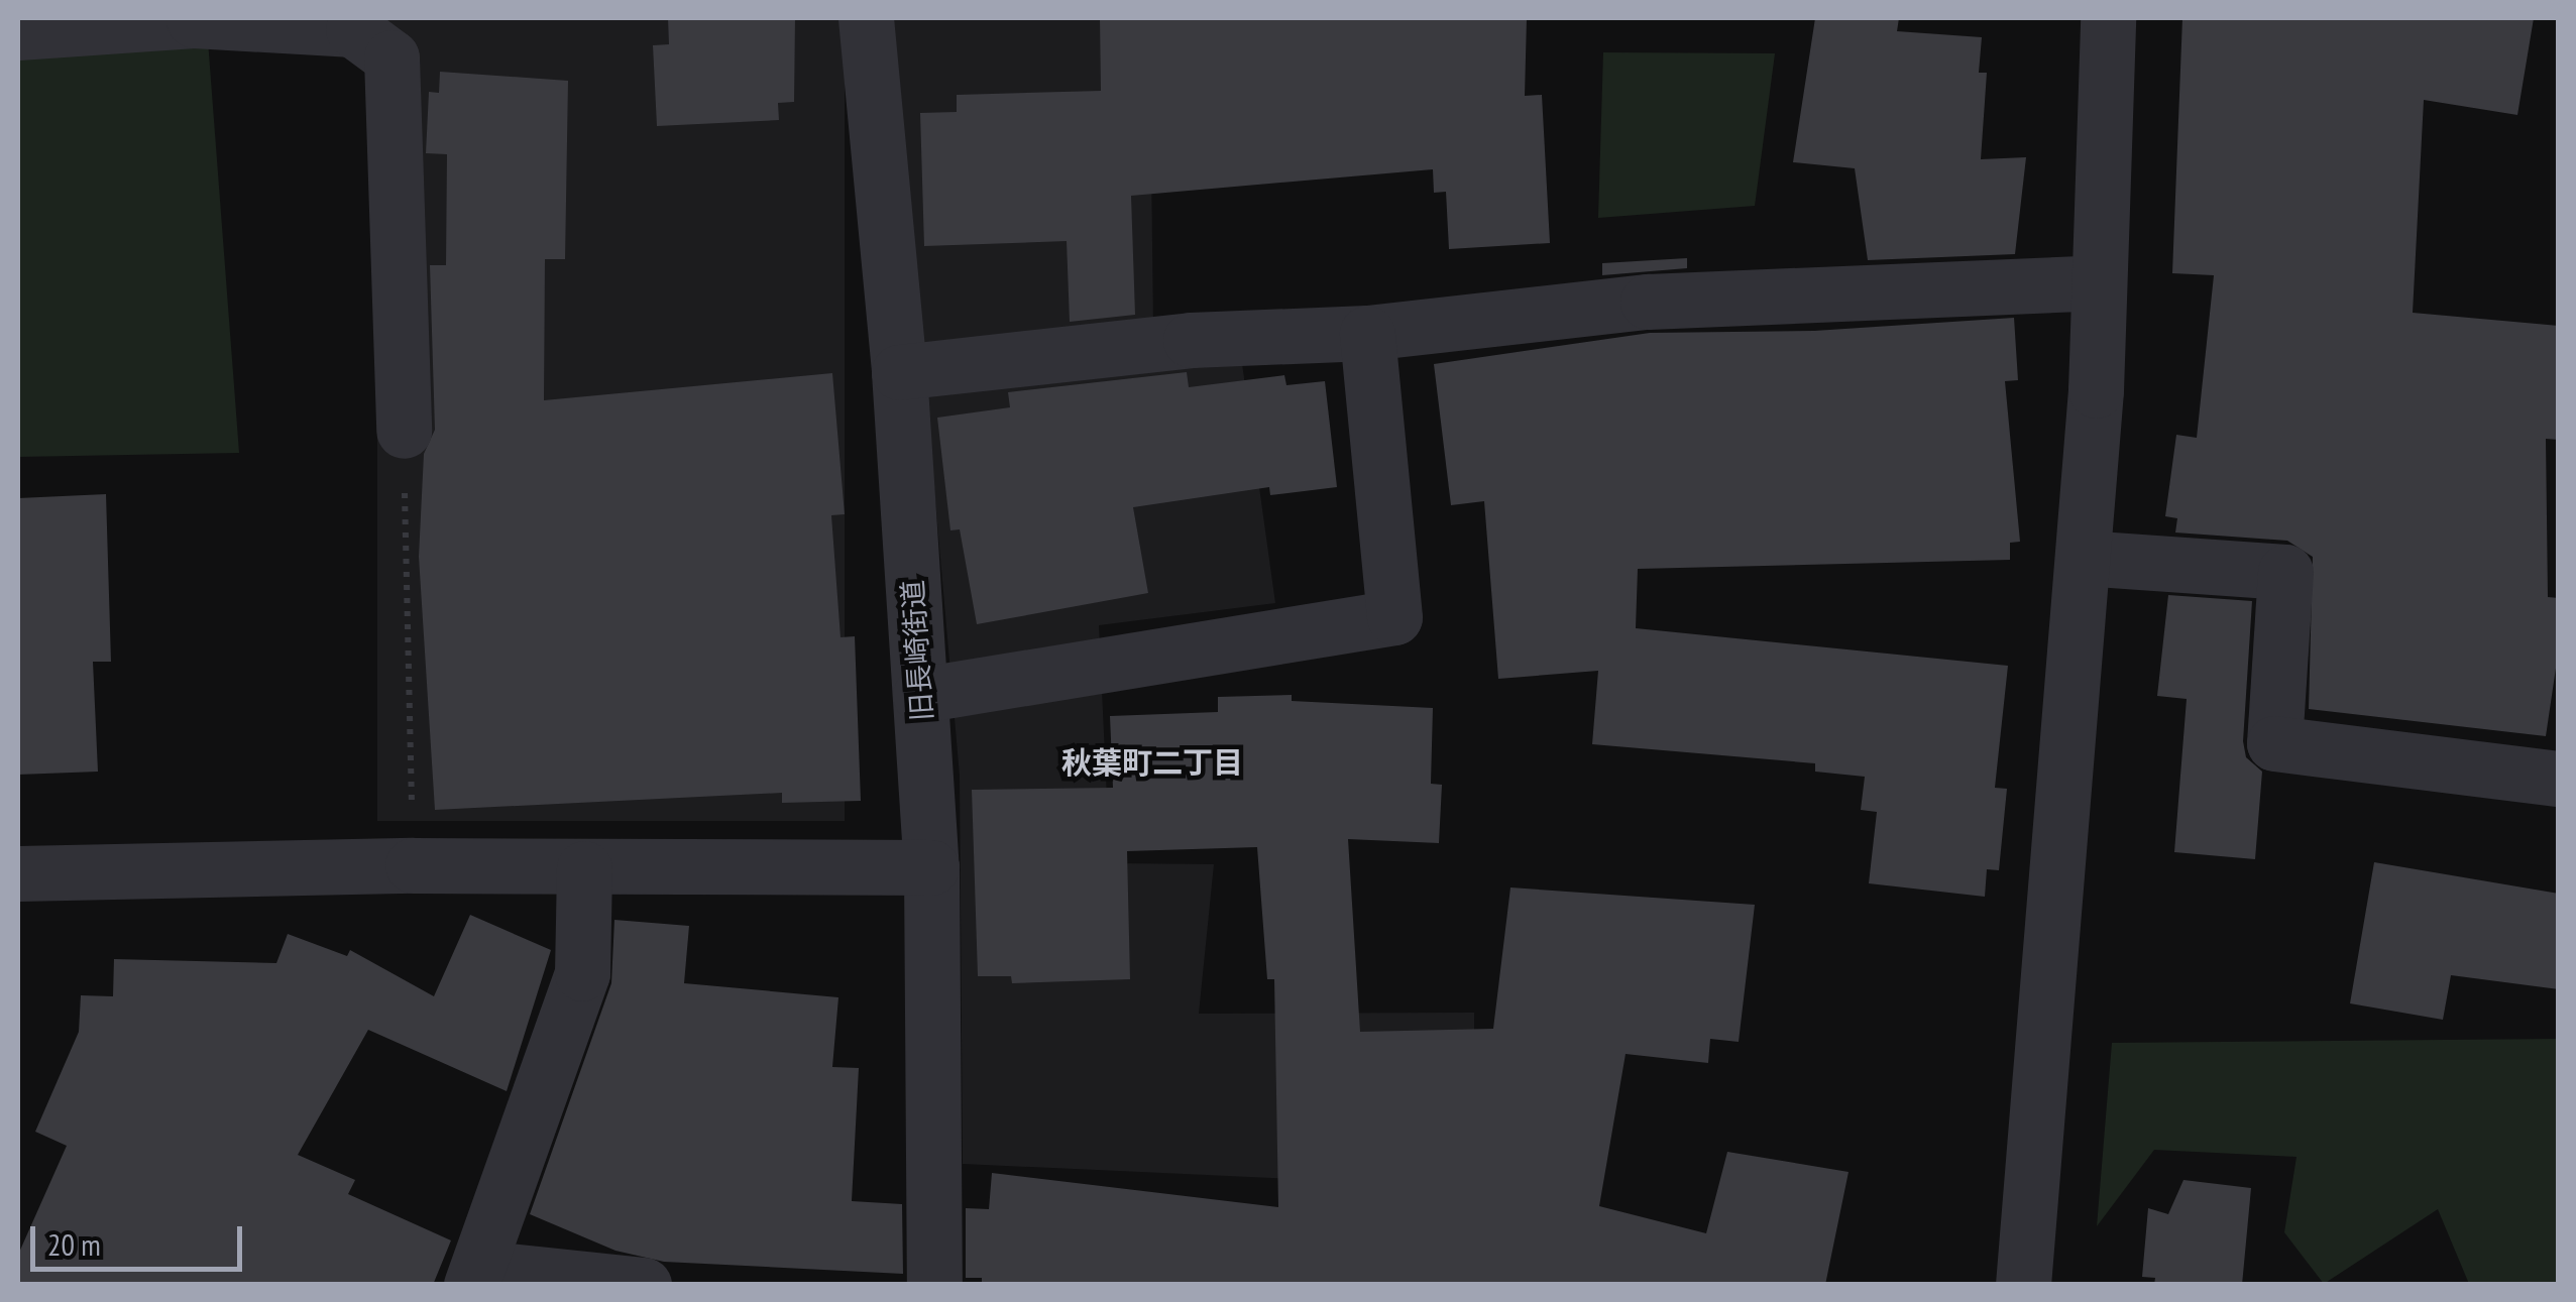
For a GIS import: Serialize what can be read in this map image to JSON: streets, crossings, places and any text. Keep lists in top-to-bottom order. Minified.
{"streets":{"street":["旧長崎街道"]},"districts":["秋葉町二丁目"],"scale_bar":"20 m"}
